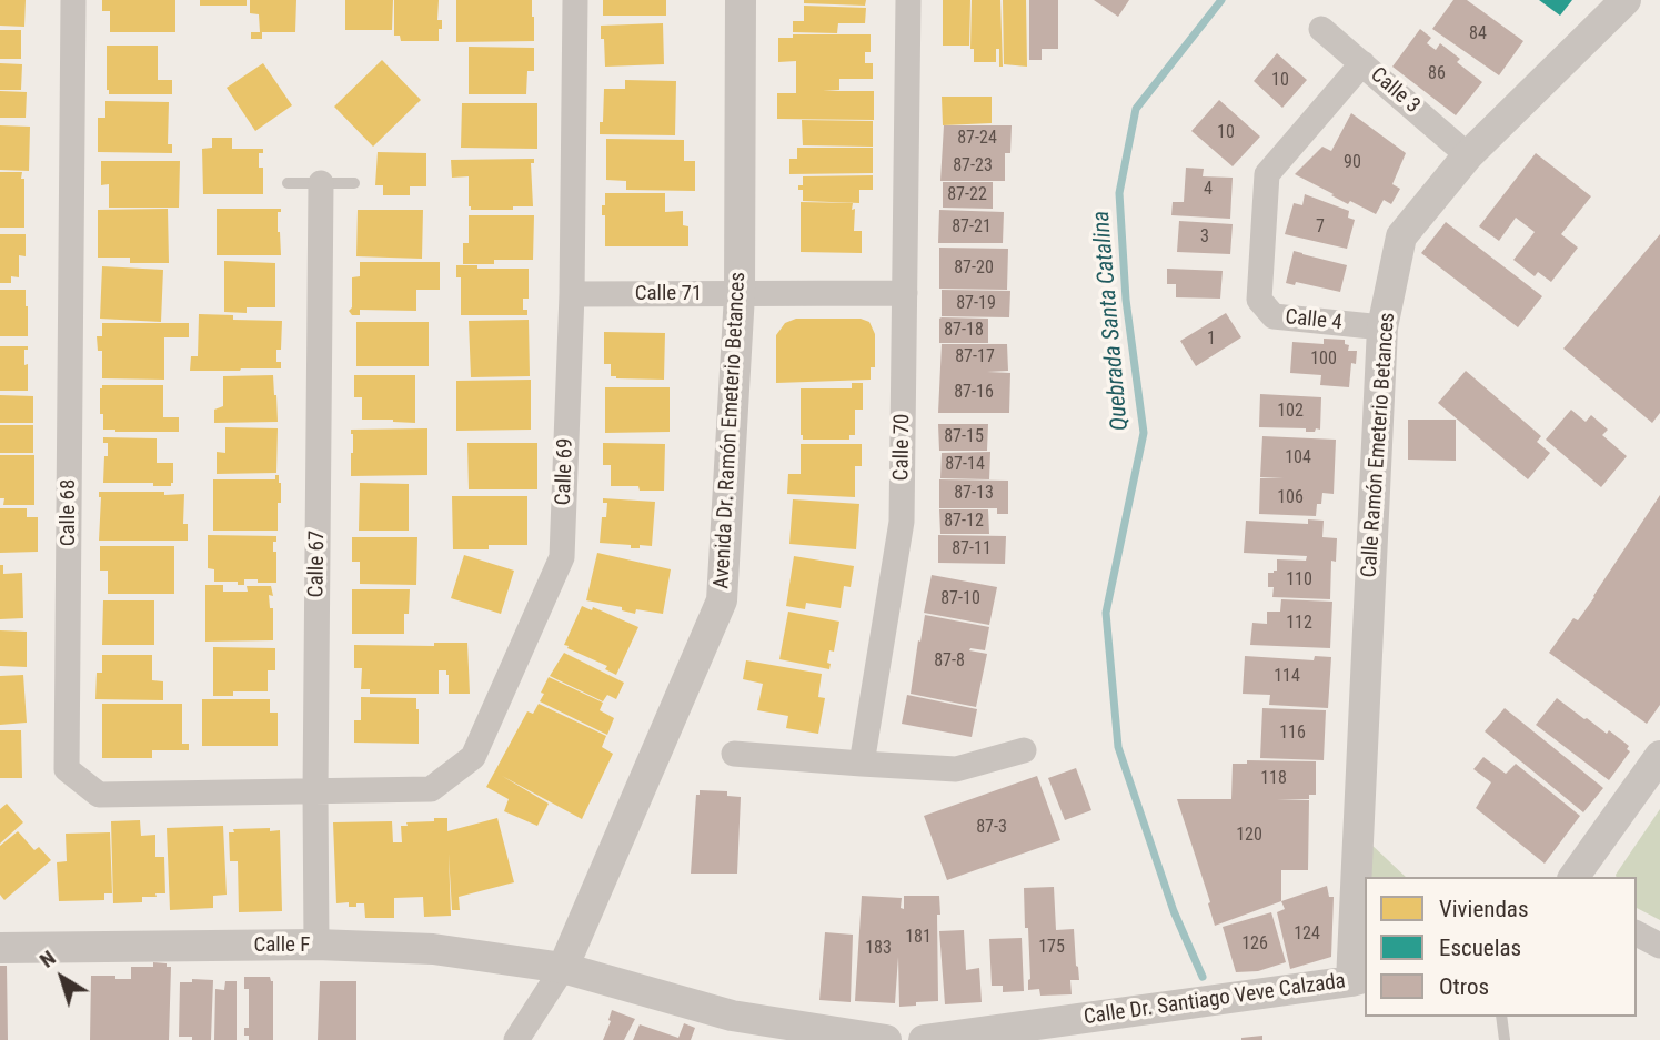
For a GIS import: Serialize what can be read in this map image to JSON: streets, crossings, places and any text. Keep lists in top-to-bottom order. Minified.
{"streets":{"street":["Calle 3","Calle 71","Calle 4","Avenida Dr. Ramón Emeterio Betances","Calle Ramón Emeterio Betances","Calle 70","Calle 69","Calle 68","Calle 67","Calle F","Calle Dr. Santiago Veve Calzada"]},"crossings":[["Calle 3","Calle 4"],["Calle 3","Calle Ramón Emeterio Betances"],["Calle 71","Avenida Dr. Ramón Emeterio Betances"],["Calle 71","Calle 70"],["Calle 71","Calle 69"],["Calle 4","Calle Ramón Emeterio Betances"],["Avenida Dr. Ramón Emeterio Betances","Calle F"],["Calle Ramón Emeterio Betances","Calle Dr. Santiago Veve Calzada"],["Calle 69","Calle 68"],["Calle 69","Calle 67"],["Calle 68","Calle 67"],["Calle 67","Calle F"]],"water":["Quebrada Santa Catalina"],"house_numbers":["84","86","10","10","87-24","90","87-23","4","87-22","87-21","7","3","87-20","87-19","87-18","1","87-17","100","87-16","102","87-15","104","87-14","87-13","106","87-12","87-11","110","87-10","112","87-8","114","116","118","87-3","120","124","181","126","175","183"],"legend":["Viviendas","Escuelas","Otros"],"north":"top left"}
